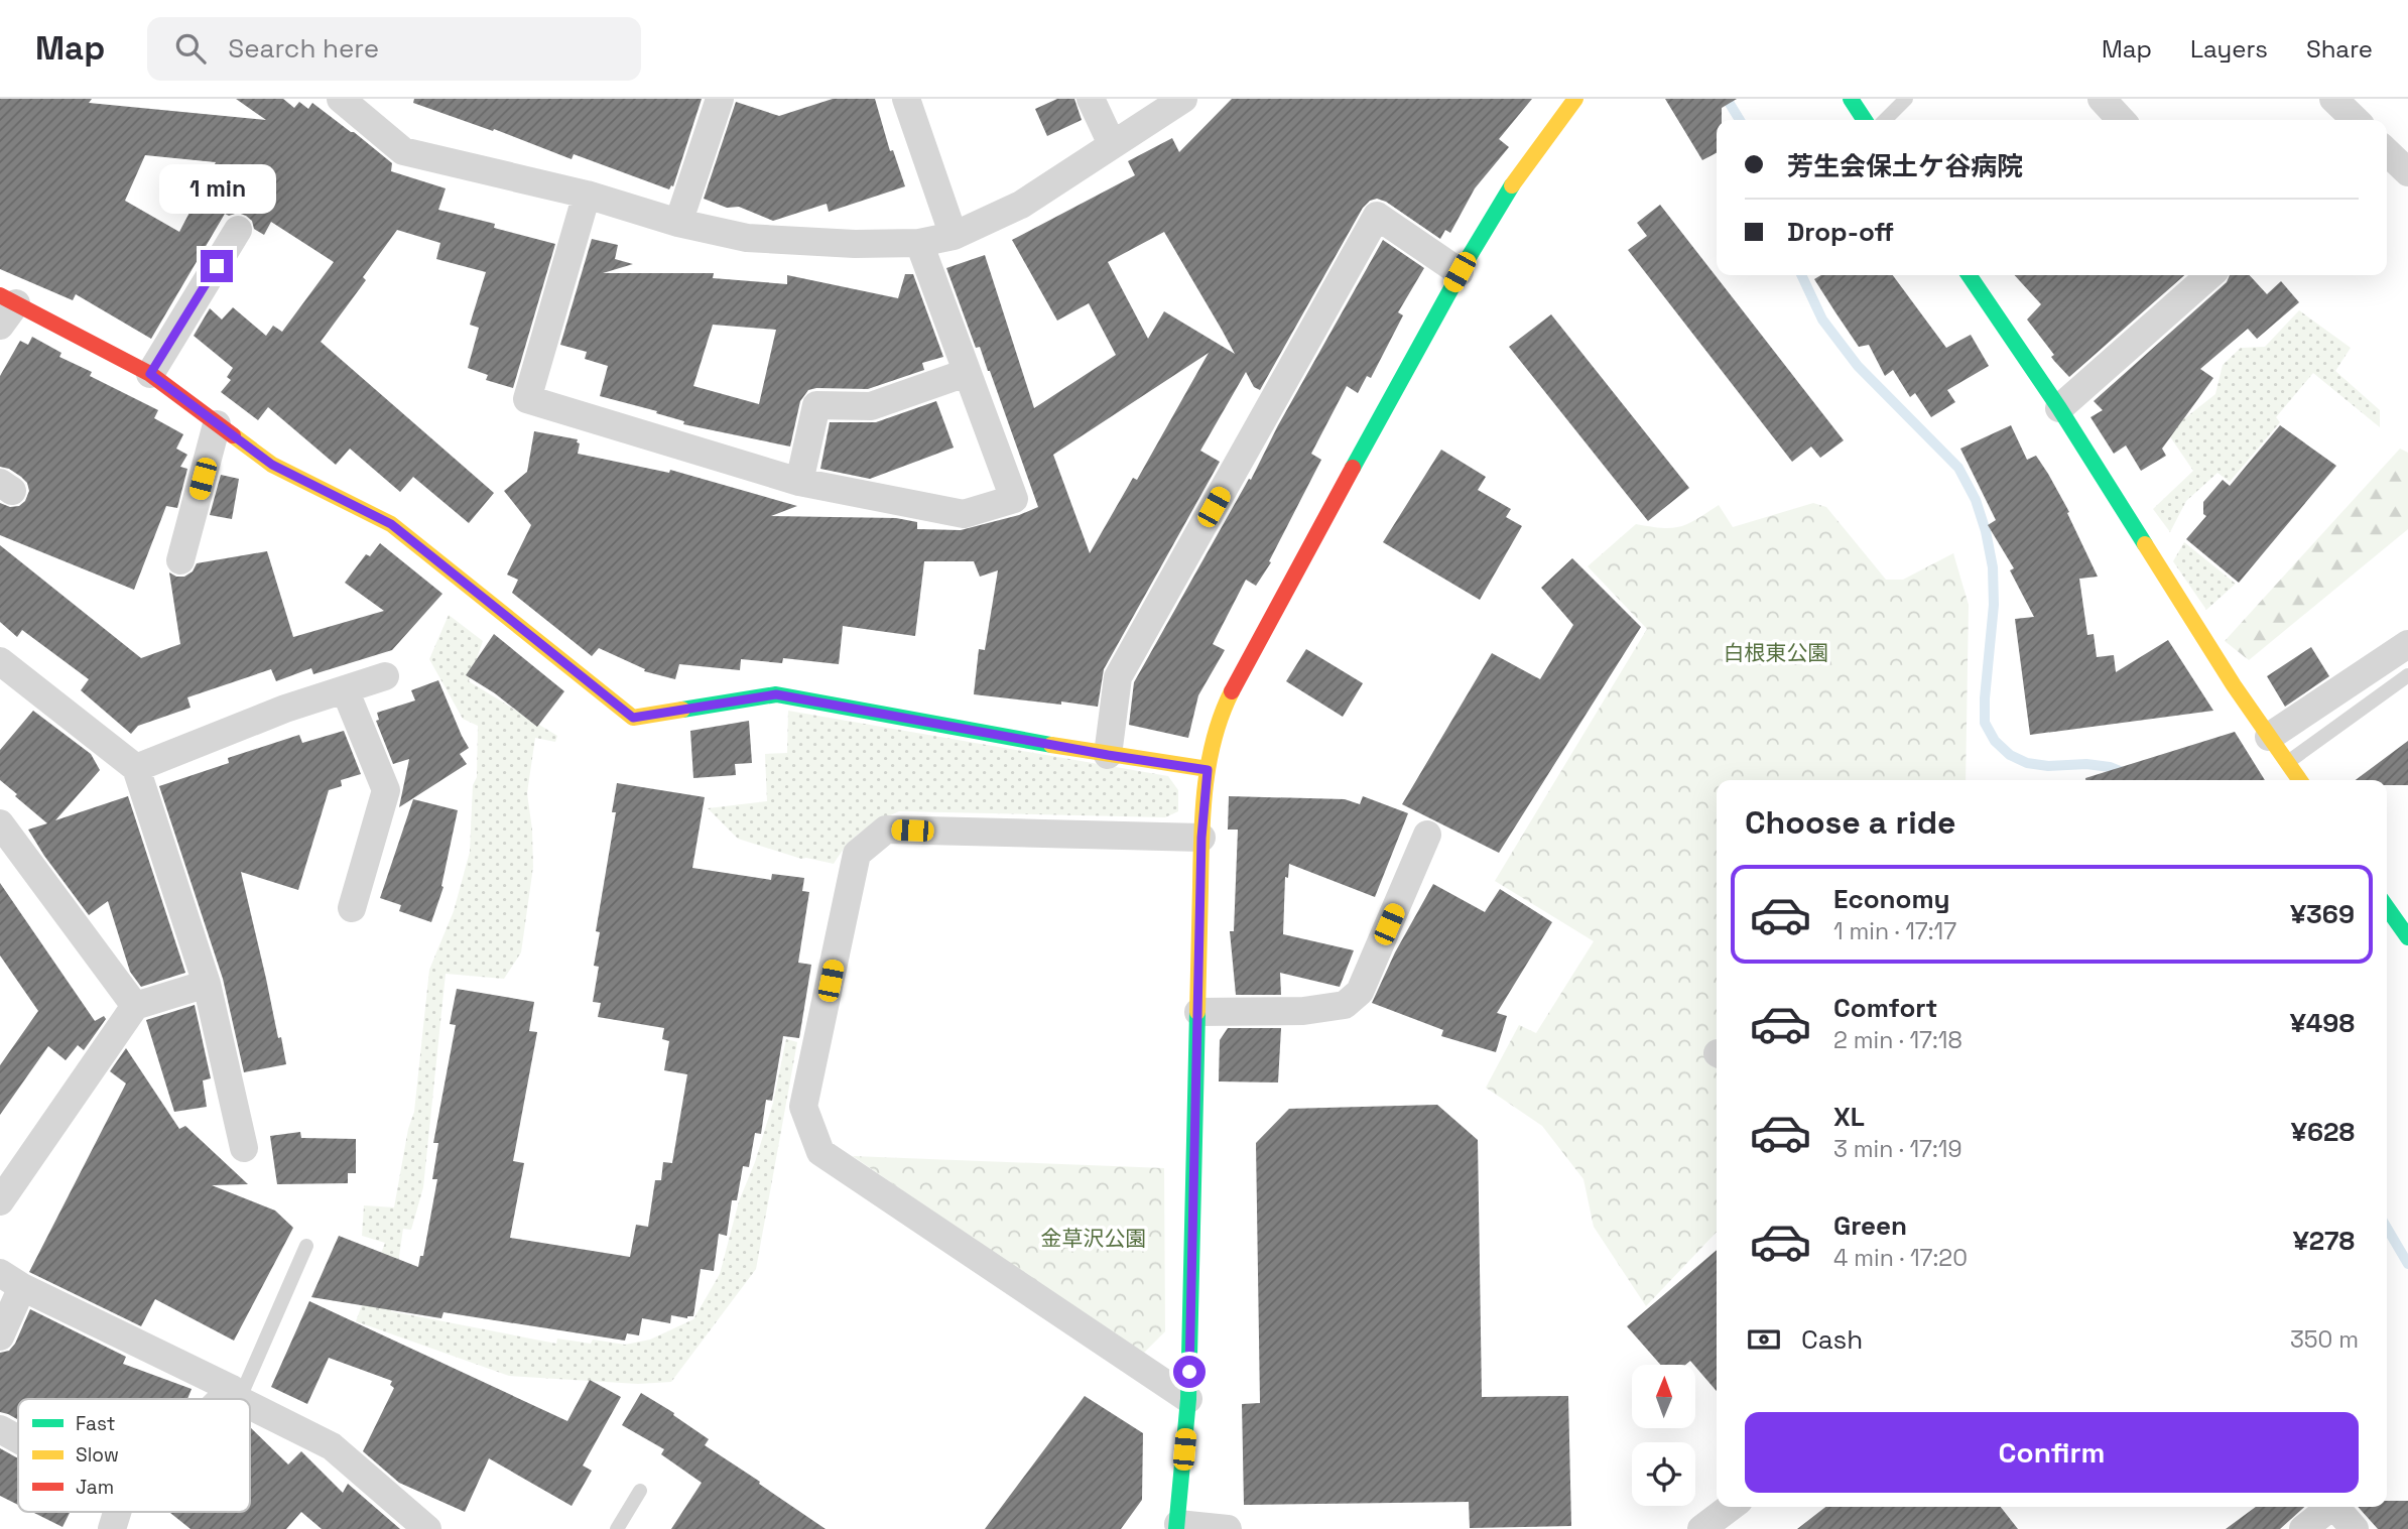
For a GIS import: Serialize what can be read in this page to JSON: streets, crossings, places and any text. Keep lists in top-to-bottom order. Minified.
{"parks":["白根東公園","金草沢公園"],"legend":["Fast","Slow","Jam"],"north":"top","page":{"header":"Map","search":"Search here","nav":["Map","Layers","Share"],"banner":["芳生会保土ケ谷病院","Drop-off"],"bubble":"1 min","heading":"Choose a ride","list":[{"name":"Economy","note":"1 min · 17:17","value":"¥369"},{"name":"Comfort","note":"2 min · 17:18","value":"¥498"},{"name":"XL","note":"3 min · 17:19","value":"¥628"},{"name":"Green","note":"4 min · 17:20","value":"¥278"}],"pay":["Cash","350 m"],"buttons":"Confirm"}}
